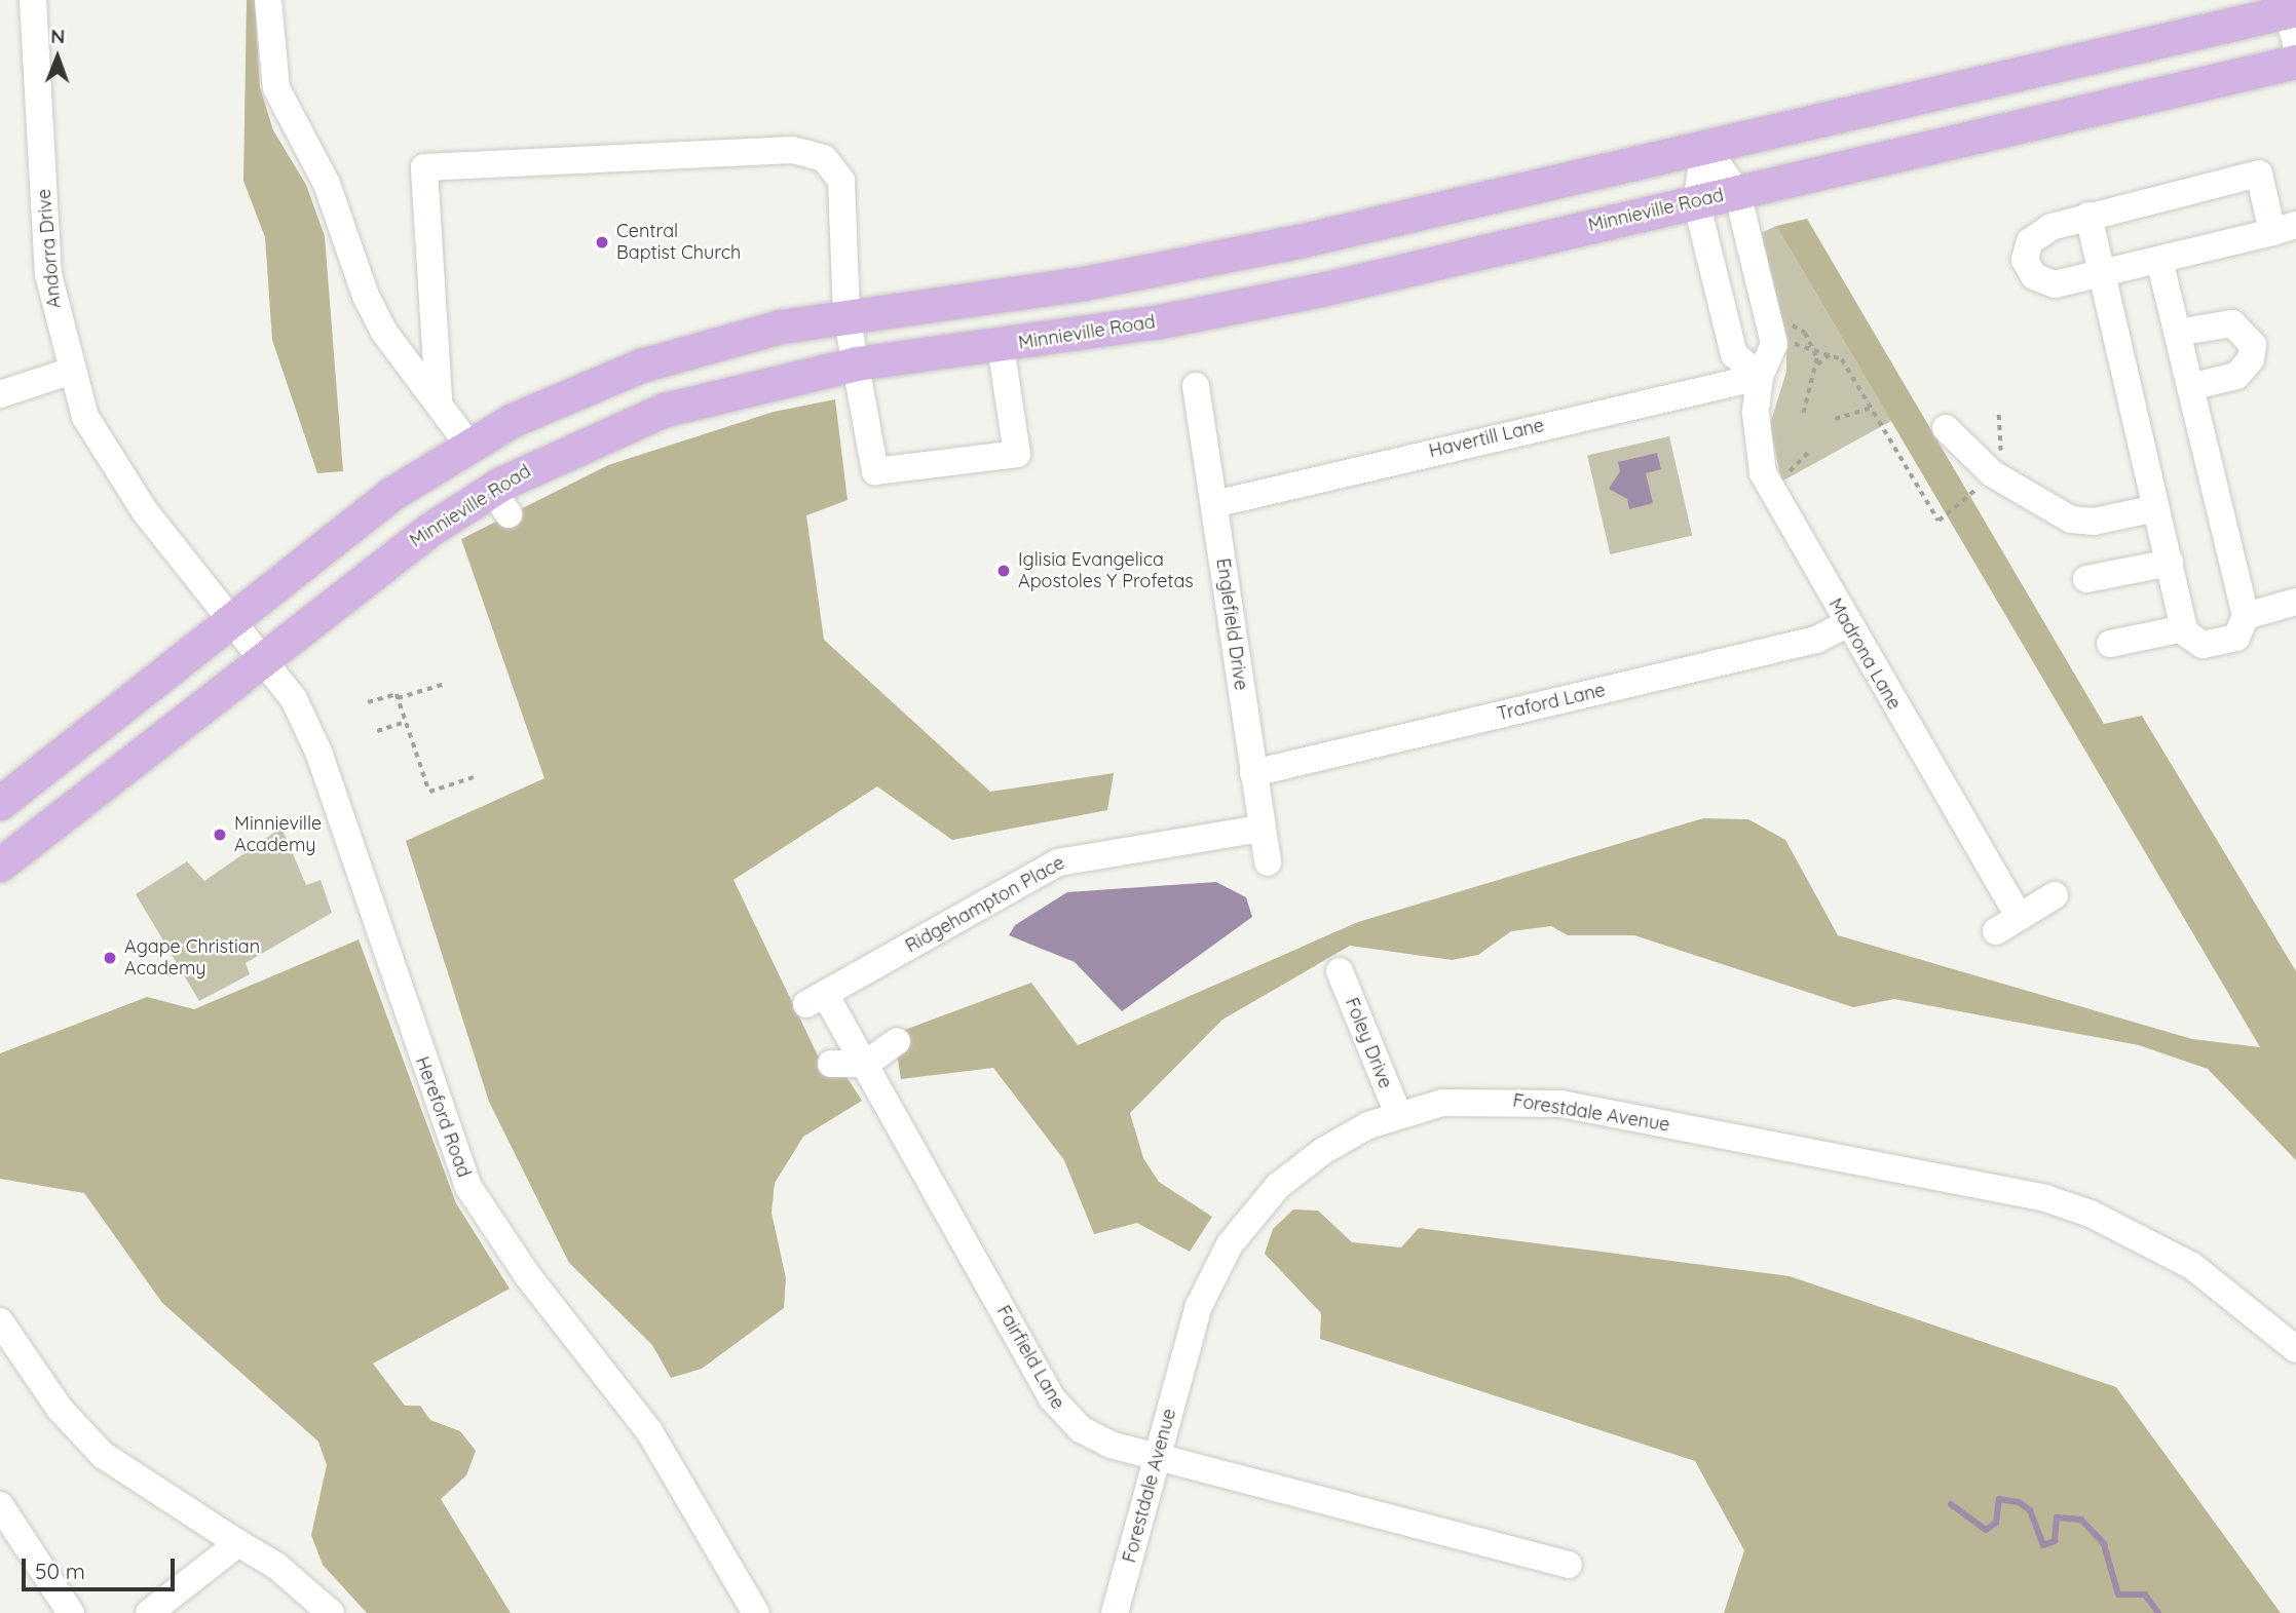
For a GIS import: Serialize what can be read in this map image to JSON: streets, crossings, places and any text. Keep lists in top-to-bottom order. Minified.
{"streets":{"main road":["Minnieville Road"],"street":["Andorra Drive","Havertill Lane","Englefield Drive","Madrona Lane","Traford Lane","Ridgehampton Place","Foley Drive","Forestdale Avenue","Hereford Road","Fairfield Lane"]},"crossings":[["Minnieville Road","Madrona Lane"],["Minnieville Road","Hereford Road"],["Andorra Drive","Hereford Road"],["Havertill Lane","Englefield Drive"],["Havertill Lane","Madrona Lane"],["Englefield Drive","Traford Lane"],["Englefield Drive","Ridgehampton Place"],["Madrona Lane","Traford Lane"],["Ridgehampton Place","Fairfield Lane"],["Foley Drive","Forestdale Avenue"],["Forestdale Avenue","Fairfield Lane"]],"places":["Central Baptist Church","Iglisia Evangelica Apostoles Y Profetas","Minnieville Academy","Agape Christian Academy"],"scale_bar":"50 m","north":"top"}
